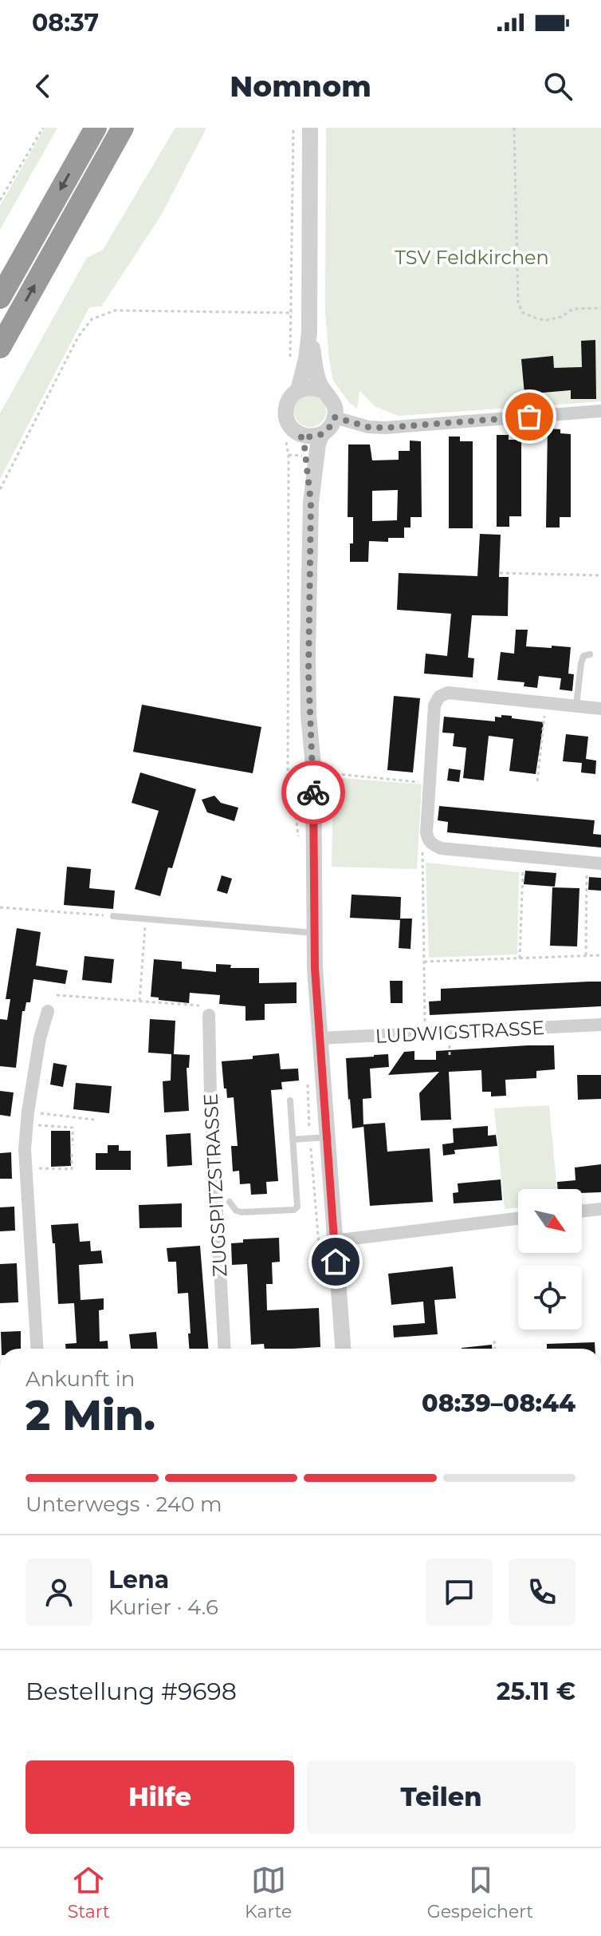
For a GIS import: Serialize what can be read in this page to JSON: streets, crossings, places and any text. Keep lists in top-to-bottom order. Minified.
{"streets":{"street":["LUDWIGSTRASSE","ZUGSPITZSTRASSE"]},"parks":["TSV Feldkirchen"],"north":"bottom right","page":{"status":"08:37","header":"Nomnom","heading":["2 Min.","Ankunft in","08:39–08:44"],"panel":["Lena","Kurier · 4.6","Bestellung #9698","25.11 €"],"bar":"Unterwegs · 240 m","buttons":["Hilfe","Teilen"],"tabs":["Start","Karte","Gespeichert"]}}
